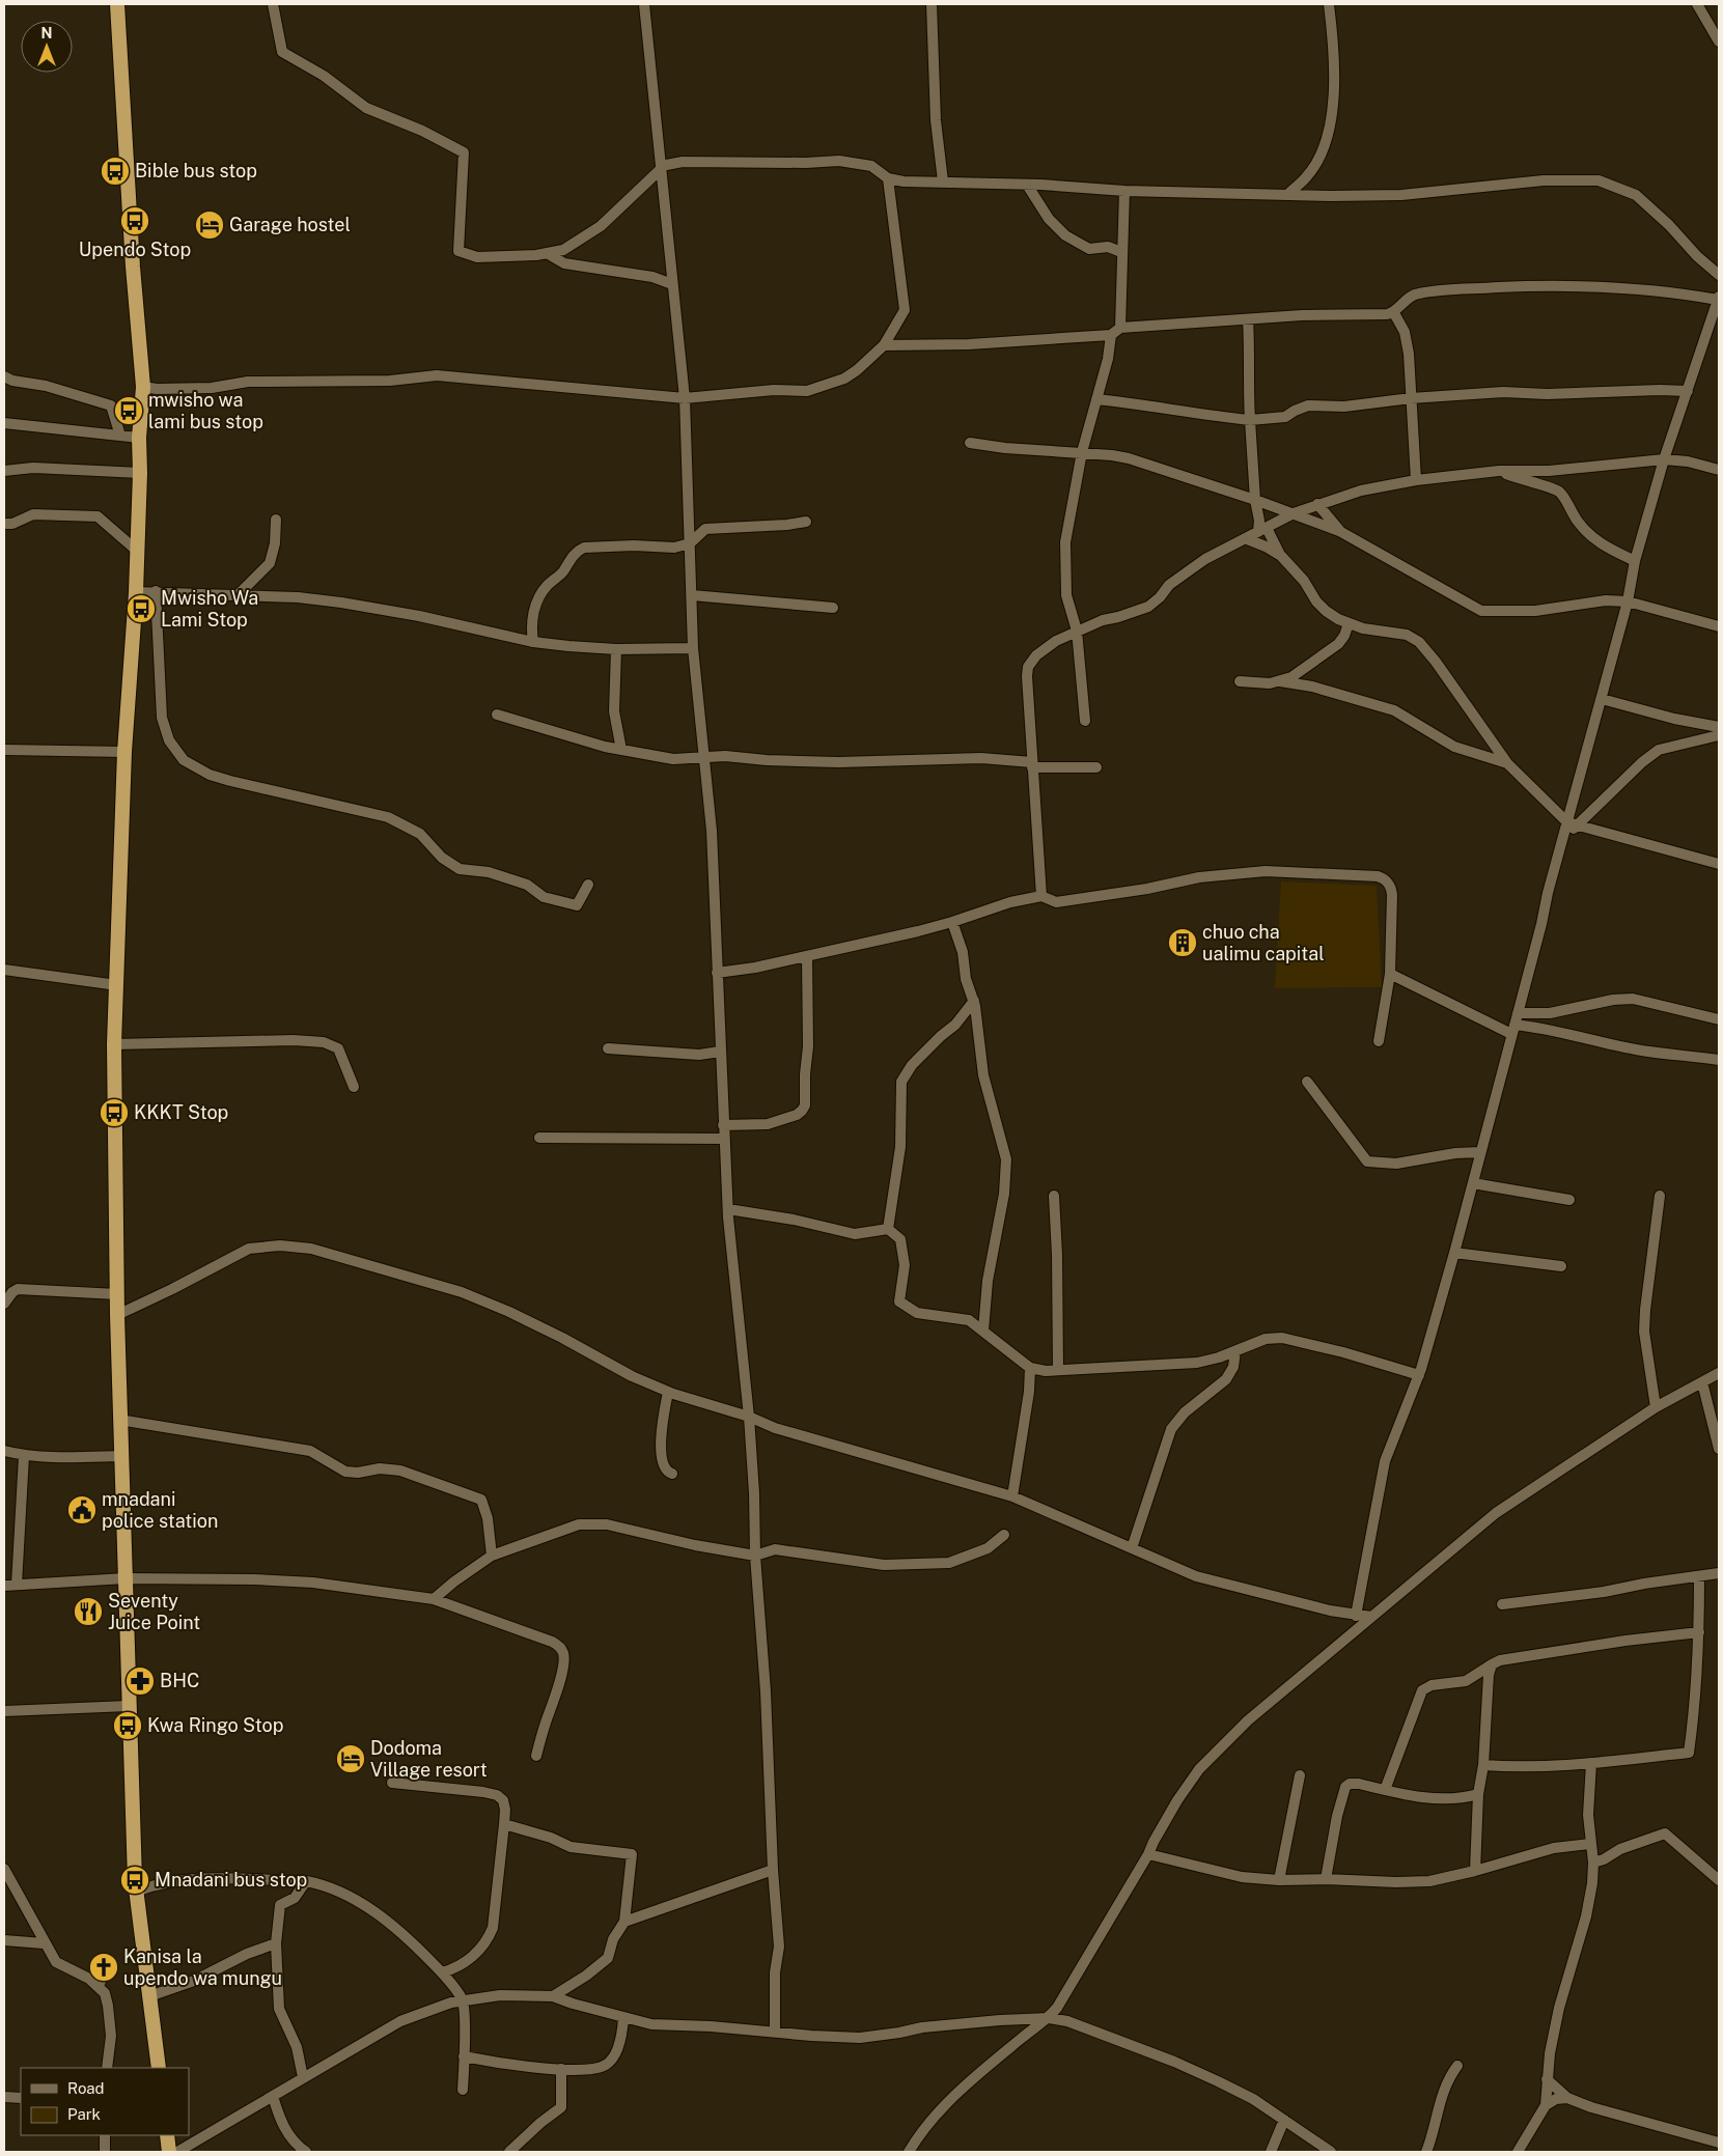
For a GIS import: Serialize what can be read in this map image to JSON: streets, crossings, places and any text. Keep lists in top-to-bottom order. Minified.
{"places":{"bus stop":["Bible bus stop","Upendo Stop","mwisho wa lami bus stop","Mwisho Wa Lami Stop","KKKT Stop","Kwa Ringo Stop","Mnadani bus stop"],"hotel":["Garage hostel","Dodoma Village resort"],"building":["chuo cha ualimu capital"],"public building":["mnadani police station"],"restaurant":["Seventy Juice Point"],"pharmacy":["BHC"],"church":["Kanisa la upendo wa mungu"]},"legend":["Road","Park"],"north":"top"}
